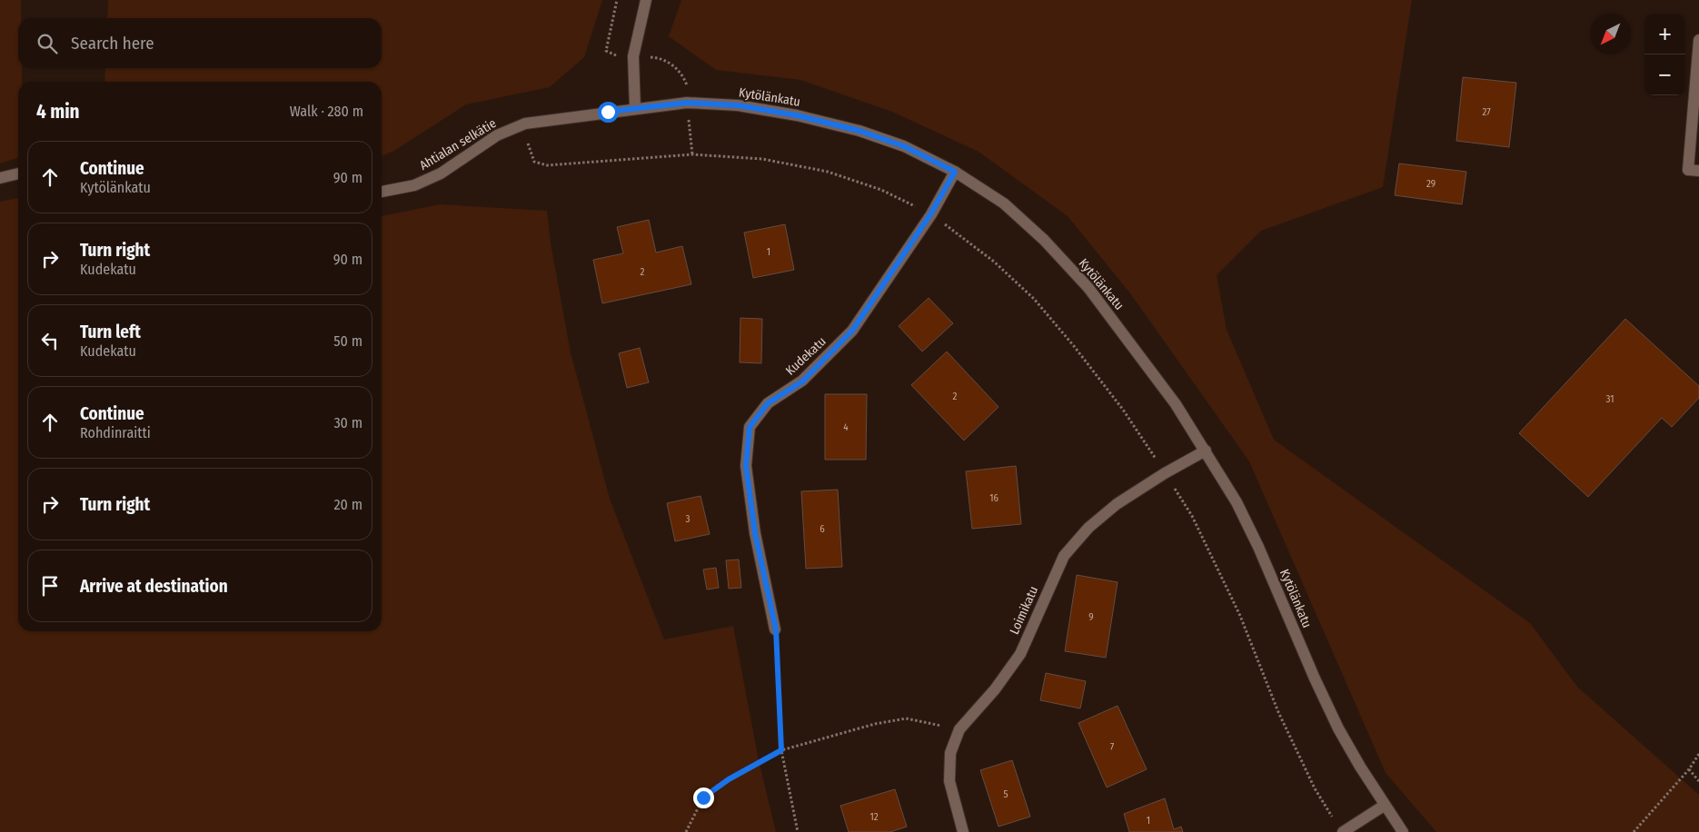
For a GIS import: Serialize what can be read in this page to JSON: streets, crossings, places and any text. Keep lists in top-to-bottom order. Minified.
{"streets":{"street":["Kytölänkatu","Ahtialan selkätie","Kudekatu","Loimikatu"]},"crossings":[["Kytölänkatu","Ahtialan selkätie"],["Kytölänkatu","Kudekatu"],["Kytölänkatu","Loimikatu"]],"house_numbers":["27","29","1","2","2","31","4","16","3","6","9","7","5","12","1"],"north":"bottom left","page":{"map_buttons":["+","−"],"search":"Search here","heading":["4 min","Walk · 280 m"],"list":[["Continue","Kytölänkatu","90 m"],["Turn right","Kudekatu","90 m"],["Turn left","Kudekatu","50 m"],["Continue","Rohdinraitti","30 m"],["Turn right","20 m"],"Arrive at destination"]}}
